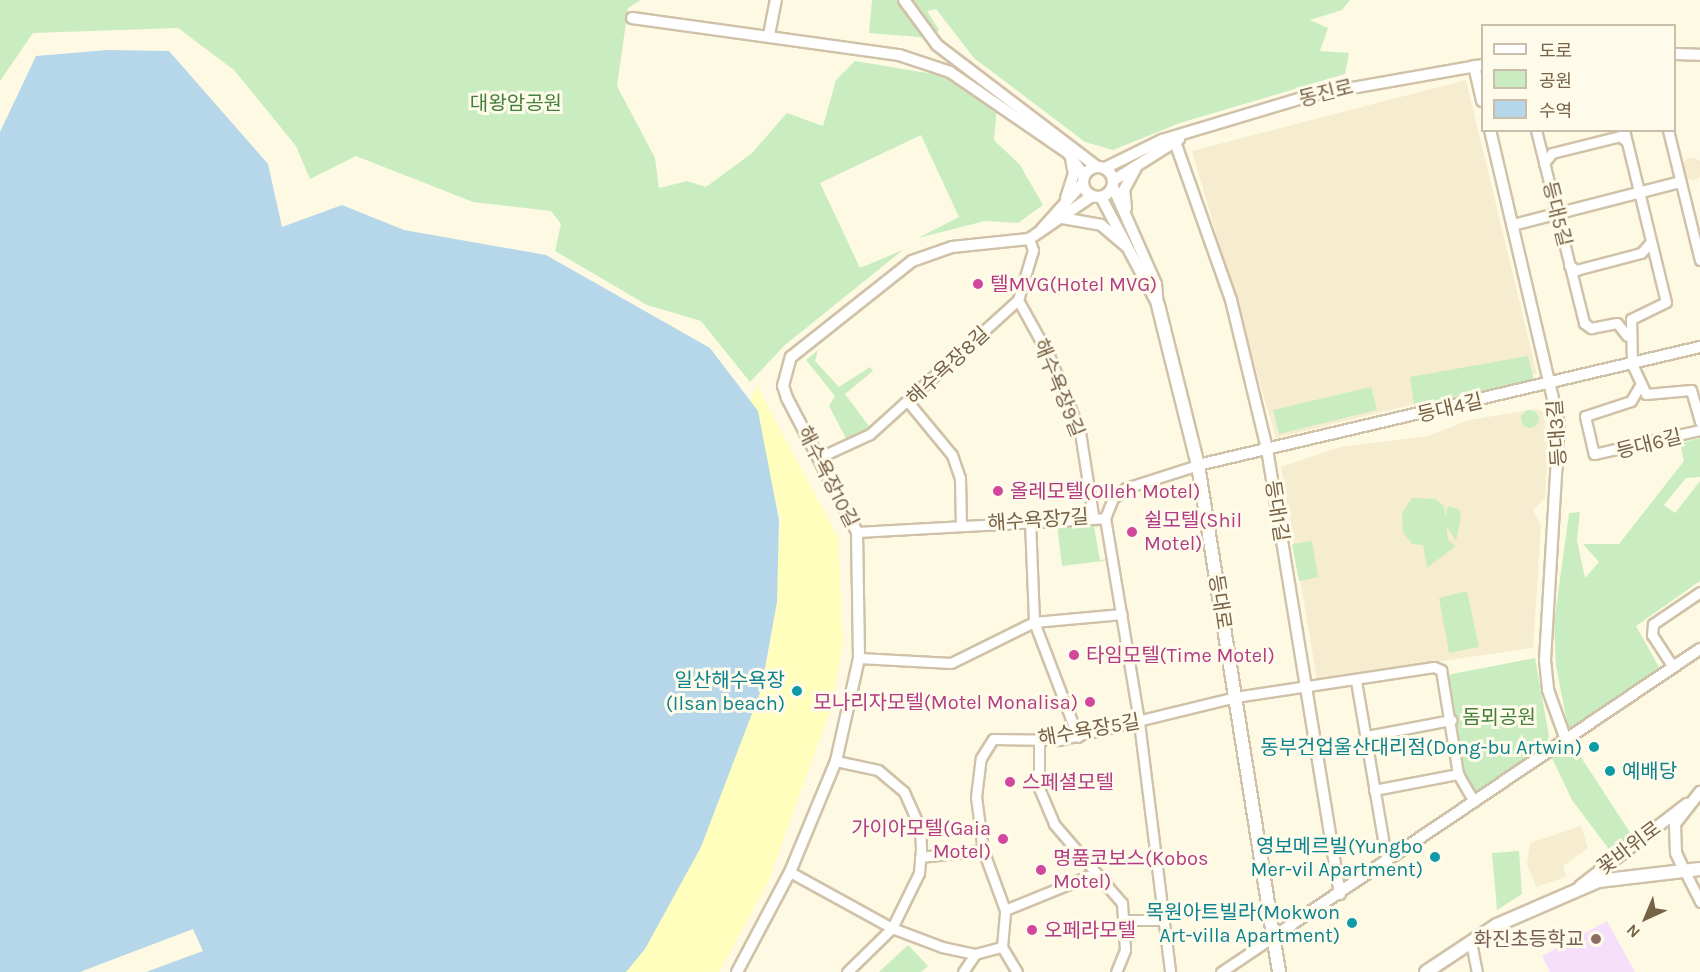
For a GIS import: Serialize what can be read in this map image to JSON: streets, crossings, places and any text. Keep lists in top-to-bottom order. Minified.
{"streets":{"main road":["등대로"],"street":["동진로","등대5길","해수욕장8길","해수욕장9길","등대4길","등대3길","등대6길","해수욕장10길","등대1길","해수욕장7길","해수욕장5길","꽃바위로"]},"crossings":[["동진로","등대1길"],["해수욕장8길","해수욕장9길"],["해수욕장8길","해수욕장10길"],["해수욕장9길","해수욕장7길"],["등대4길","등대3길"],["등대4길","등대1길"],["등대4길","해수욕장7길"],["등대4길","등대로"],["해수욕장10길","해수욕장7길"],["등대1길","해수욕장5길"],["해수욕장7길","등대로"],["등대로","해수욕장5길"]],"parks":["대왕암공원","돔뫼공원"],"places":["텔MVG(Hotel MVG)","올레모텔(Olleh Motel)","쉴모텔(Shil Motel)","타임모텔(Time Motel)","일산해수욕장 (Ilsan beach)","모나리자모텔(Motel Monalisa)","동부건업울산대리점(Dong-bu Artwin)","예배당","스페셜모텔","가이아모텔(Gaia Motel)","영보메르빌(Yungbo Mer-vil Apartment)","명품코보스(Kobos Motel)","목원아트빌라(Mokwon Art-villa Apartment)","오페라모텔","화진초등학교"],"legend":["도로","공원","수역"],"north":"bottom left"}
